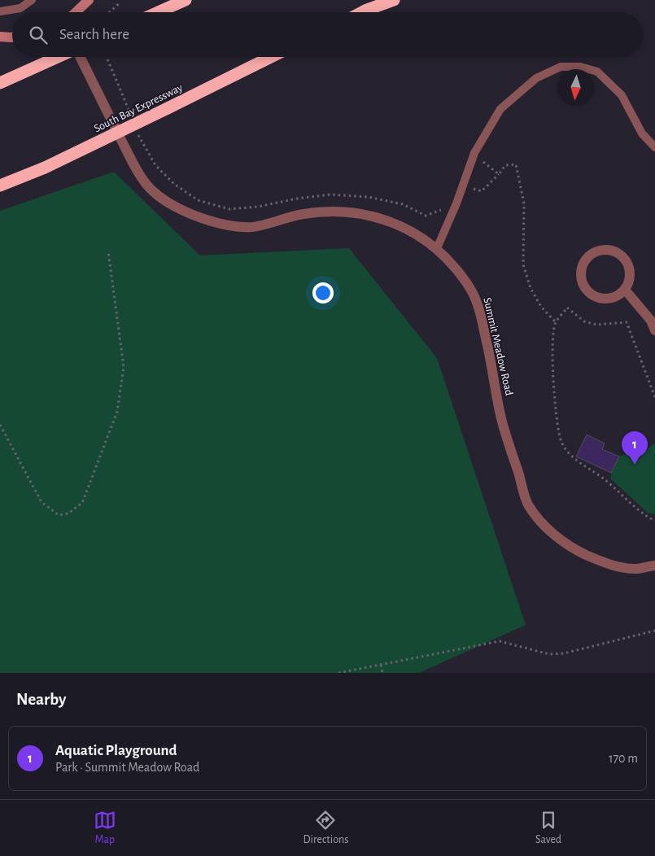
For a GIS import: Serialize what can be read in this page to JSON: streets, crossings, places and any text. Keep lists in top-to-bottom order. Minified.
{"streets":{"highway":["South Bay Expressway"],"street":["Summit Meadow Road"]},"north":"bottom","page":{"search":"Search here","pins":"1","heading":"Nearby","list":[{"mark":"1","name":"Aquatic Playground","note":"Park · Summit Meadow Road","value":"170 m"}],"nav":["Map","Directions","Saved"]}}
